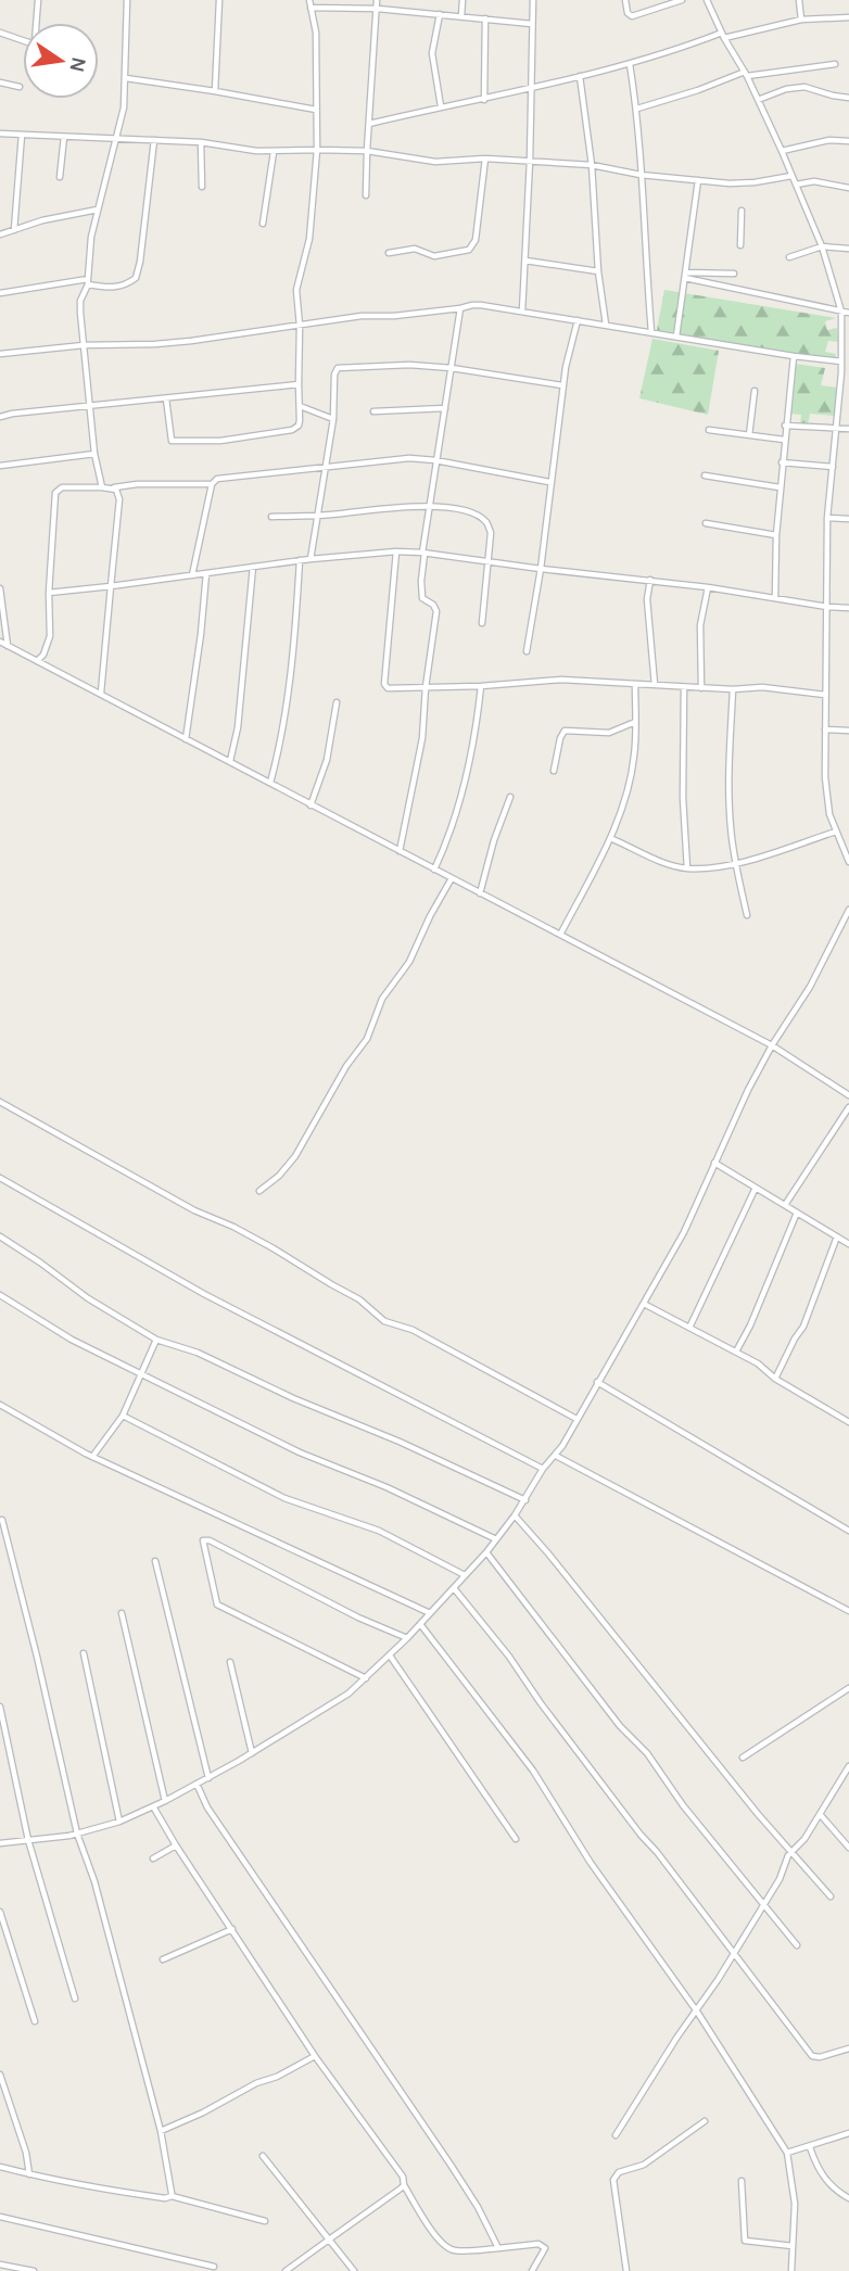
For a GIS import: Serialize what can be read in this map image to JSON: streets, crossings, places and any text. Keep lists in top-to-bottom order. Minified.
{"north":"right"}
